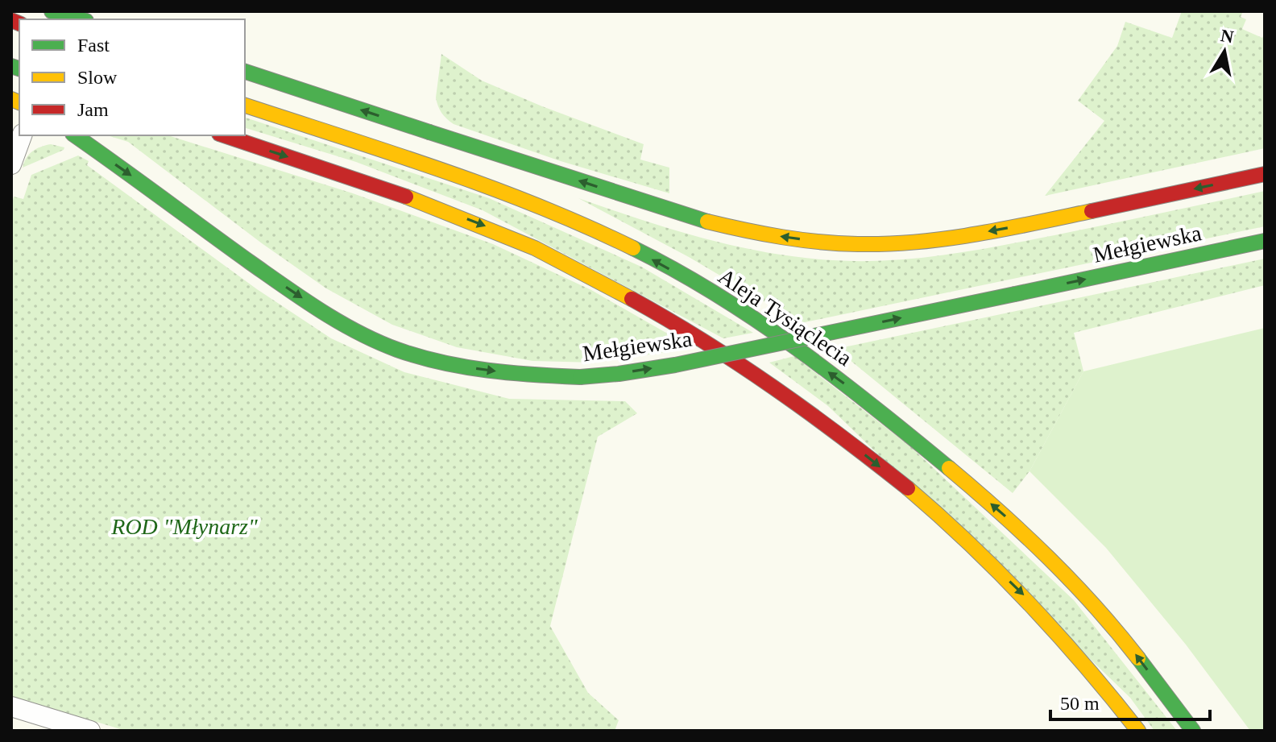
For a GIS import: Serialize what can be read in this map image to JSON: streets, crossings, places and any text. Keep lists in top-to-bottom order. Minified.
{"streets":{"main road":["Mełgiewska","Aleja Tysiąclecia"]},"parks":["ROD \"Młynarz\""],"legend":["Fast","Slow","Jam"],"scale_bar":"50 m","north":"top"}
